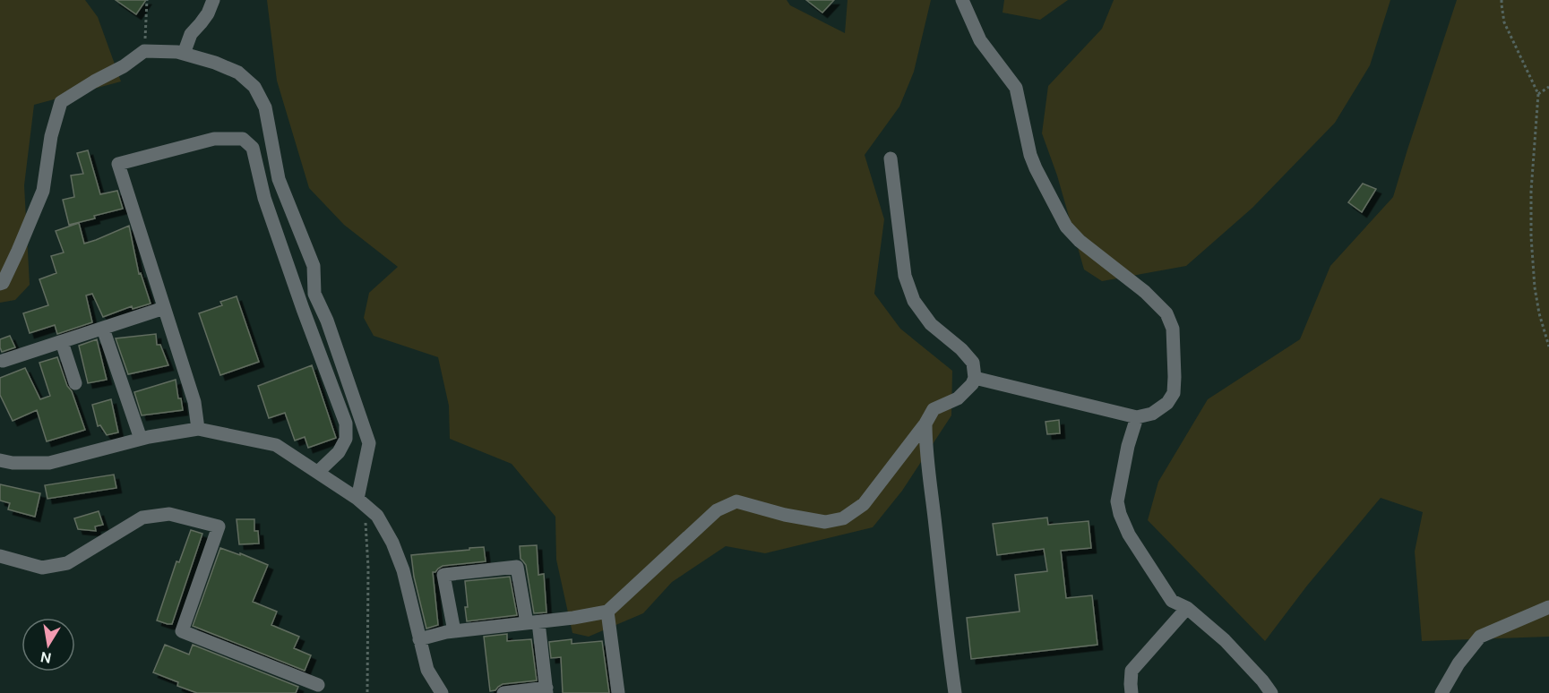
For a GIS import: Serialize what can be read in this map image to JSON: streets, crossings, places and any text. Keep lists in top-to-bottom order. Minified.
{"north":"bottom"}
